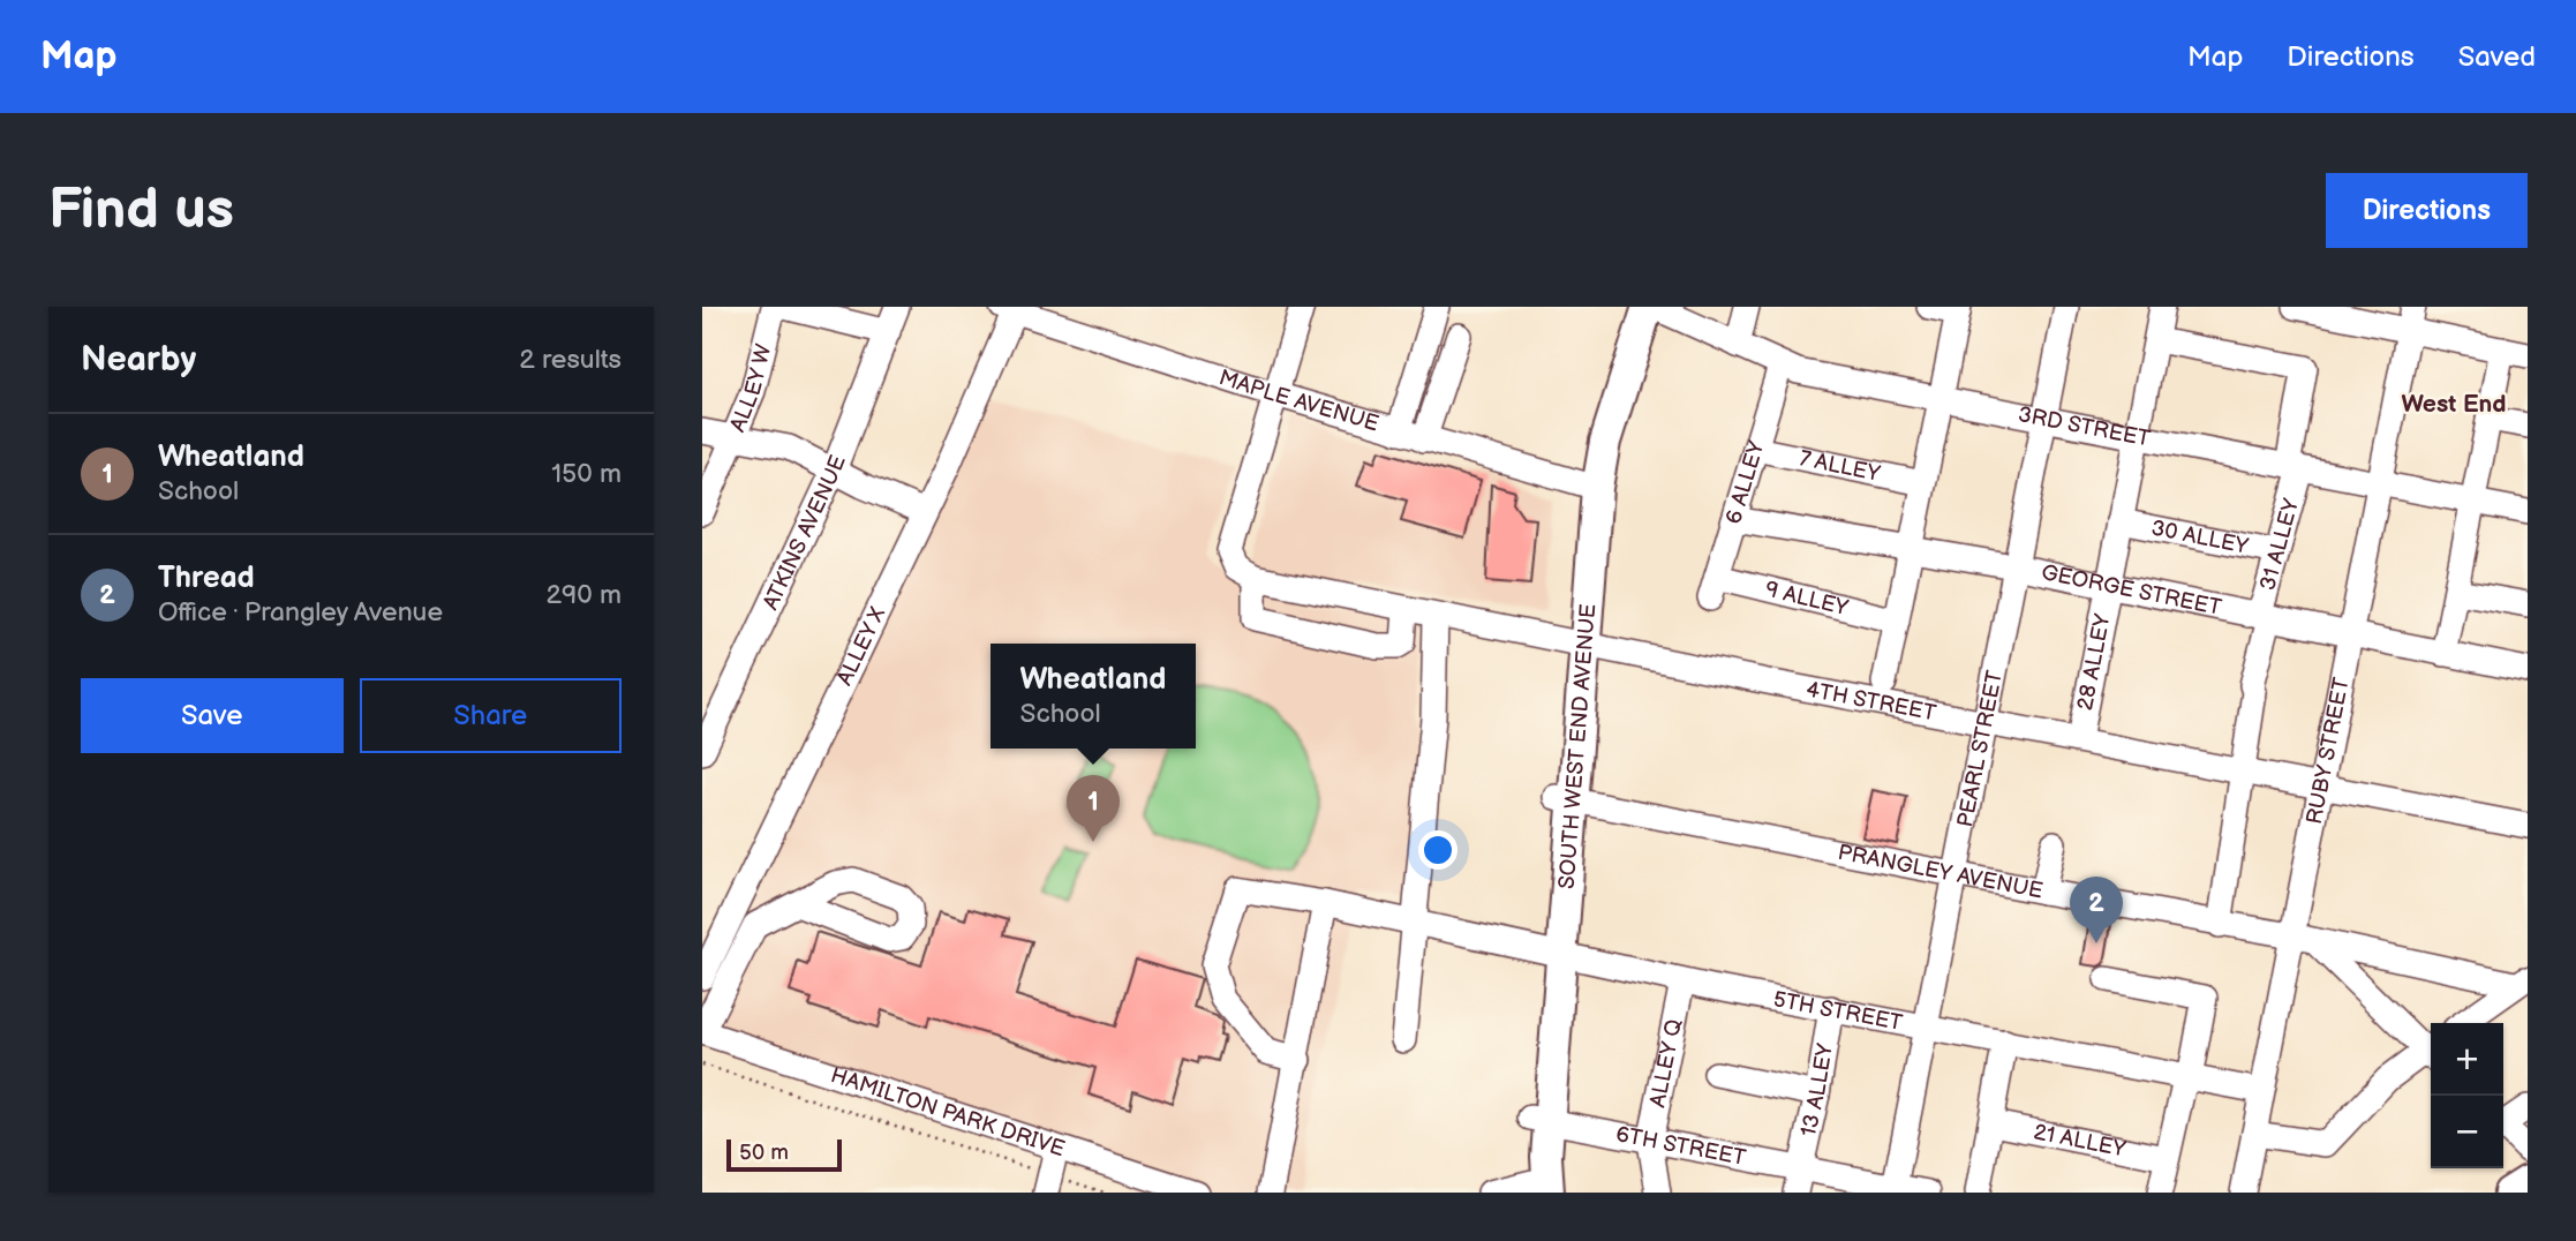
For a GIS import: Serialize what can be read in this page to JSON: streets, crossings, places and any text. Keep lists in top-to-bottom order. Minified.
{"streets":{"main road":["SOUTH WEST END AVENUE"],"street":["ALLEY W","MAPLE AVENUE","3RD STREET","7 ALLEY","6 ALLEY","ATKINS AVENUE","30 ALLEY","31 ALLEY","GEORGE STREET","9 ALLEY","ALLEY X","28 ALLEY","4TH STREET","PEARL STREET","RUBY STREET","PRANGLEY AVENUE","5TH STREET","ALLEY Q","13 ALLEY","HAMILTON PARK DRIVE","21 ALLEY","6TH STREET"]},"crossings":[["MAPLE AVENUE","ALLEY X"],["MAPLE AVENUE","SOUTH WEST END AVENUE"],["3RD STREET","6 ALLEY"],["3RD STREET","31 ALLEY"],["3RD STREET","28 ALLEY"],["3RD STREET","SOUTH WEST END AVENUE"],["3RD STREET","PEARL STREET"],["3RD STREET","RUBY STREET"],["7 ALLEY","6 ALLEY"],["6 ALLEY","GEORGE STREET"],["6 ALLEY","9 ALLEY"],["30 ALLEY","31 ALLEY"],["30 ALLEY","28 ALLEY"],["31 ALLEY","GEORGE STREET"],["31 ALLEY","28 ALLEY"],["GEORGE STREET","28 ALLEY"],["GEORGE STREET","PEARL STREET"],["GEORGE STREET","RUBY STREET"],["28 ALLEY","4TH STREET"],["4TH STREET","SOUTH WEST END AVENUE"],["4TH STREET","PEARL STREET"],["4TH STREET","RUBY STREET"],["SOUTH WEST END AVENUE","PRANGLEY AVENUE"],["SOUTH WEST END AVENUE","5TH STREET"],["SOUTH WEST END AVENUE","6TH STREET"],["PEARL STREET","PRANGLEY AVENUE"],["PEARL STREET","5TH STREET"],["PEARL STREET","6TH STREET"],["RUBY STREET","PRANGLEY AVENUE"],["RUBY STREET","5TH STREET"],["5TH STREET","ALLEY Q"],["5TH STREET","13 ALLEY"],["ALLEY Q","6TH STREET"],["13 ALLEY","6TH STREET"]],"districts":["West End"],"scale_bar":"50 m","page":{"header":"Map","nav":["Map","Directions","Saved"],"buttons":["Directions",["Save","Share"]],"title":"Find us","heading":["Nearby","2 results"],"list":[{"mark":"1","name":"Wheatland","note":"School","value":"150 m"},{"mark":"2","name":"Thread","note":"Office · Prangley Avenue","value":"290 m"}],"popup":["Wheatland","School"],"pins":["1","2"],"map_buttons":["+","−"],"scale":"50 m"}}
